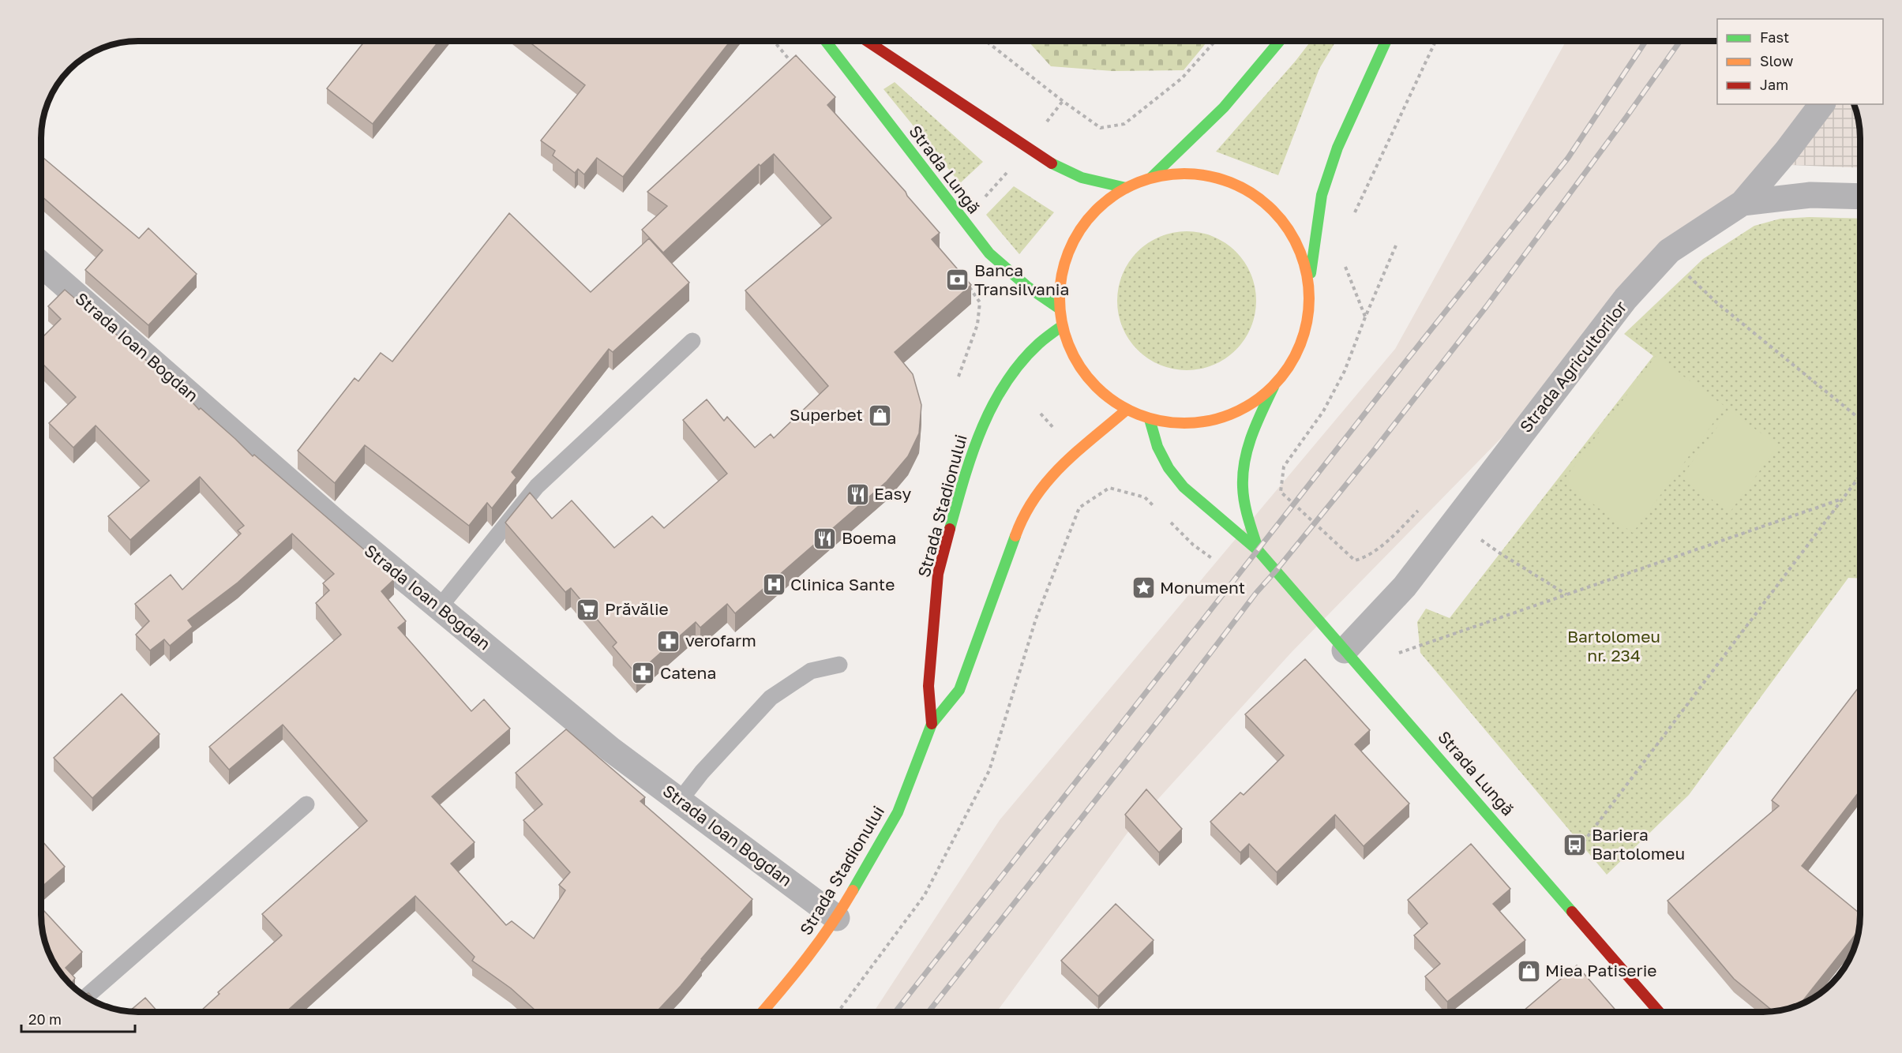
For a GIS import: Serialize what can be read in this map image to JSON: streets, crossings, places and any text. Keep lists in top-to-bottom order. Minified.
{"streets":{"main road":["Strada Lungă","Strada Stadionului"],"street":["Strada Ioan Bogdan","Strada Agricultorilor"]},"crossings":[["Strada Lungă","Strada Agricultorilor"],["Strada Ioan Bogdan","Strada Stadionului"]],"parks":["Bartolomeu nr. 234"],"places":{"bank":["Banca Transilvania"],"shop":["Superbet","Miea Patiserie"],"restaurant":["Easy","Boema"],"hospital":["Clinica Sante"],"place":["Monument"],"supermarket":["Prăvălie"],"pharmacy":["verofarm","Catena"],"bus stop":["Bariera Bartolomeu"]},"legend":["Fast","Slow","Jam"],"scale_bar":"20 m"}
